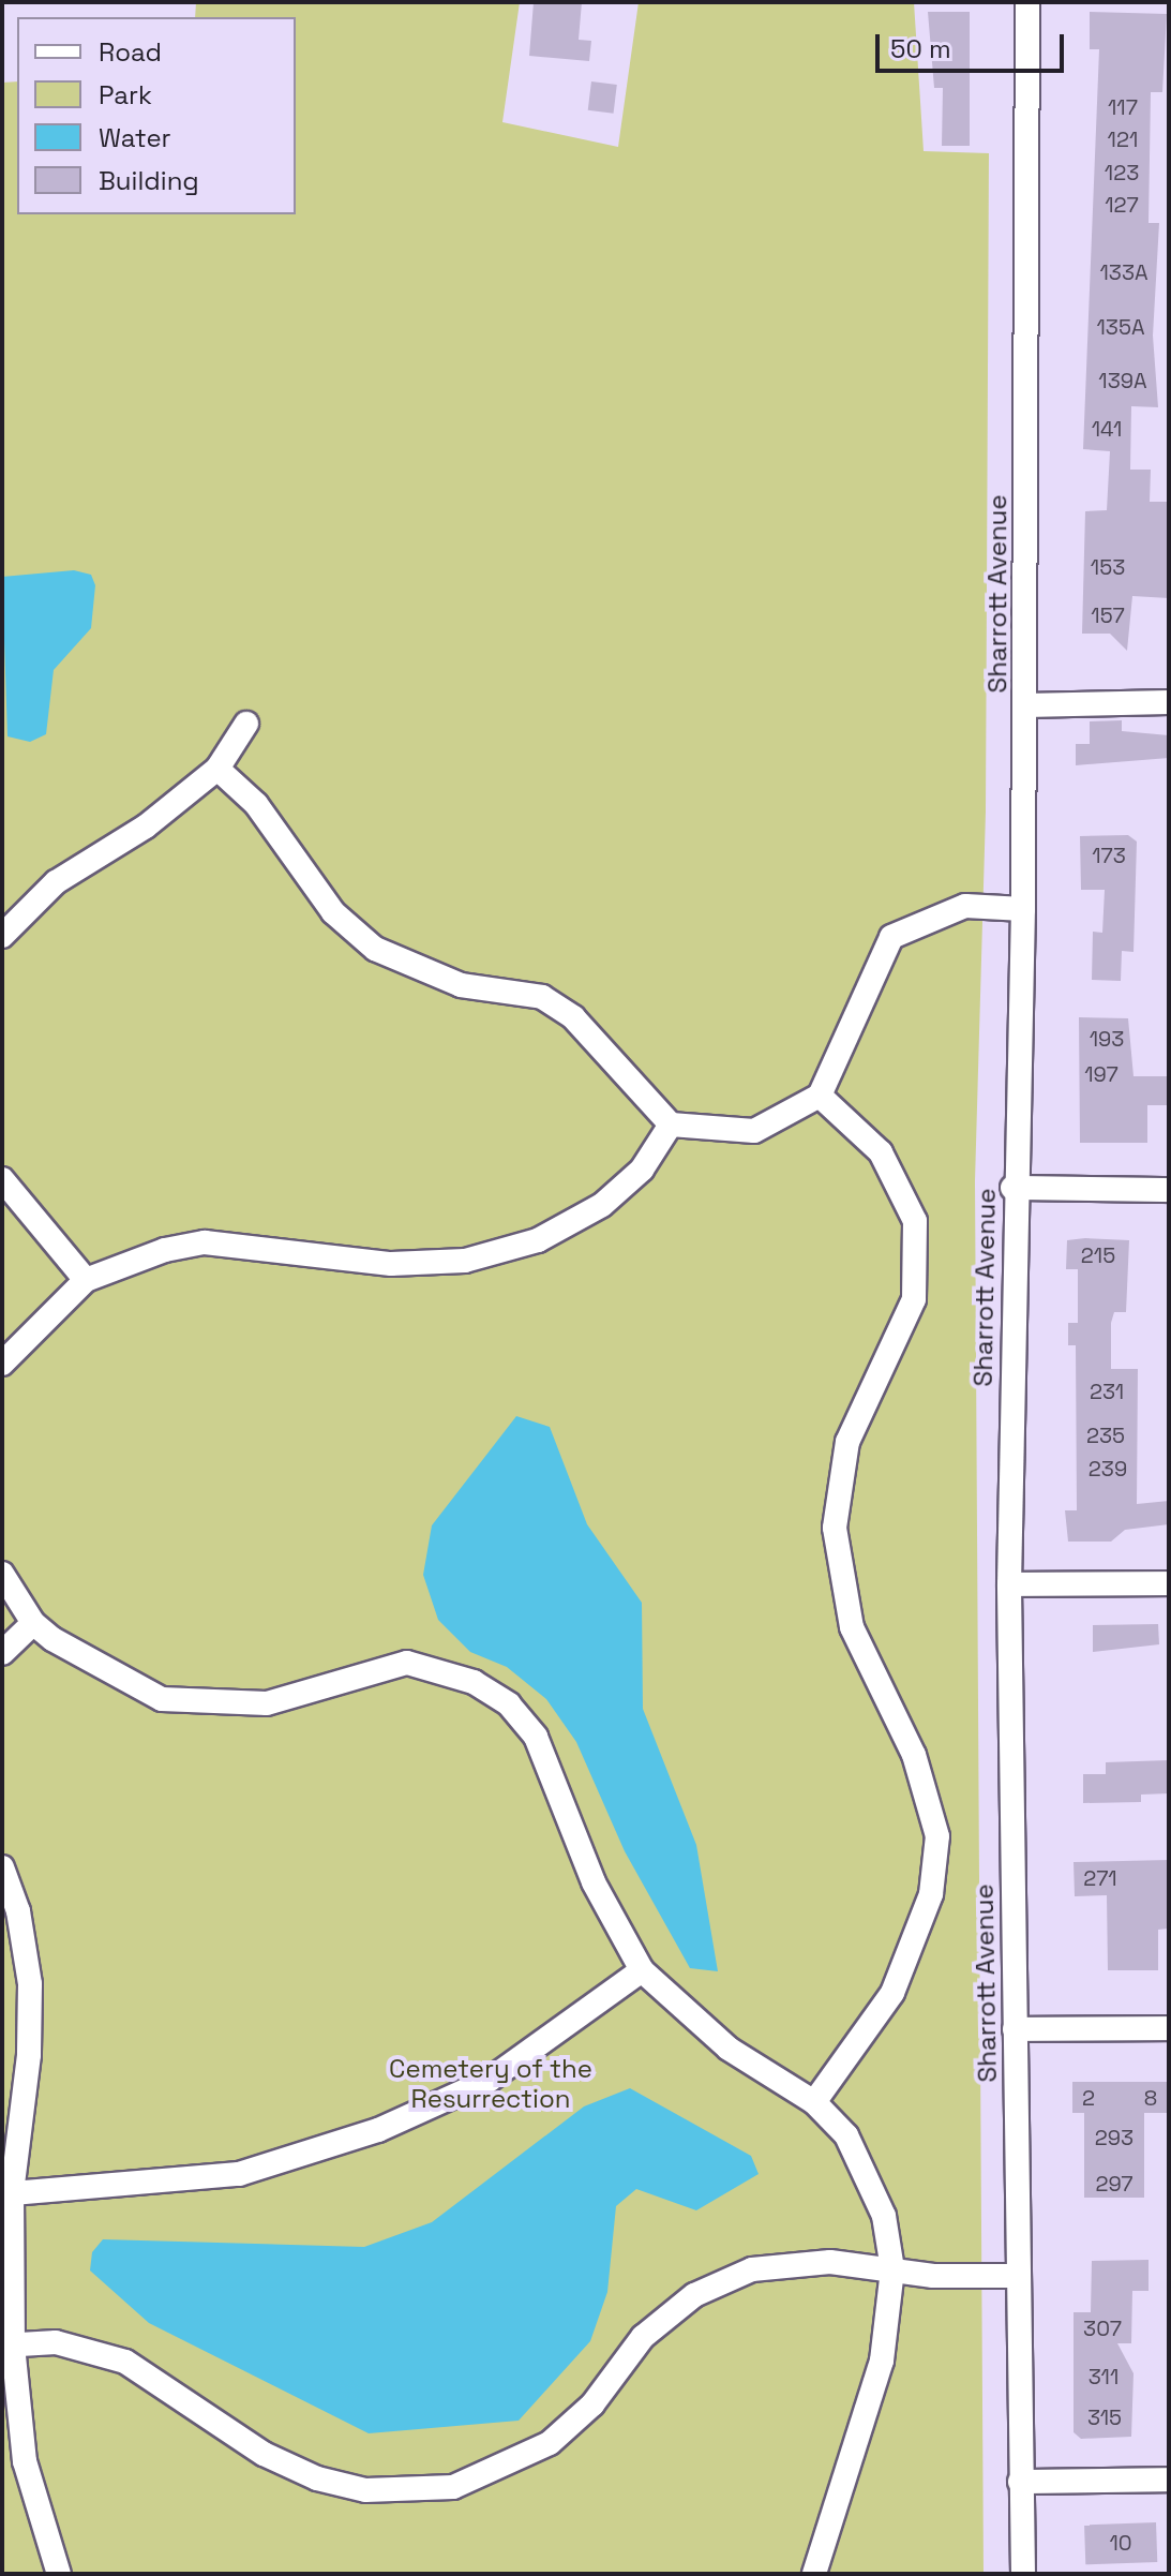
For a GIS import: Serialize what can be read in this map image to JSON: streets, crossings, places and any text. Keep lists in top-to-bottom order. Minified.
{"streets":{"street":["Sharrott Avenue"]},"parks":["Cemetery of the Resurrection"],"house_numbers":["117","121","123","127","133A","135A","139A","141","153","157","173","193","197","215","231","235","239","271","2","8","293","297","307","311","315","10"],"legend":["Road","Park","Water","Building"],"scale_bar":"50 m"}
